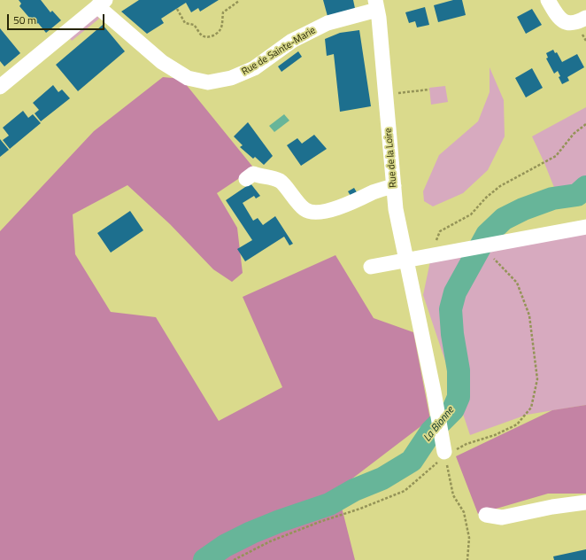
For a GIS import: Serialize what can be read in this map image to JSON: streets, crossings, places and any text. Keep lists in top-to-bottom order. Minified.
{"streets":{"street":["Rue de Sainte-Marie","Rue de la Loire"]},"crossings":[["Rue de Sainte-Marie","Rue de la Loire"]],"water":["La Bionne"],"scale_bar":"50 m"}
